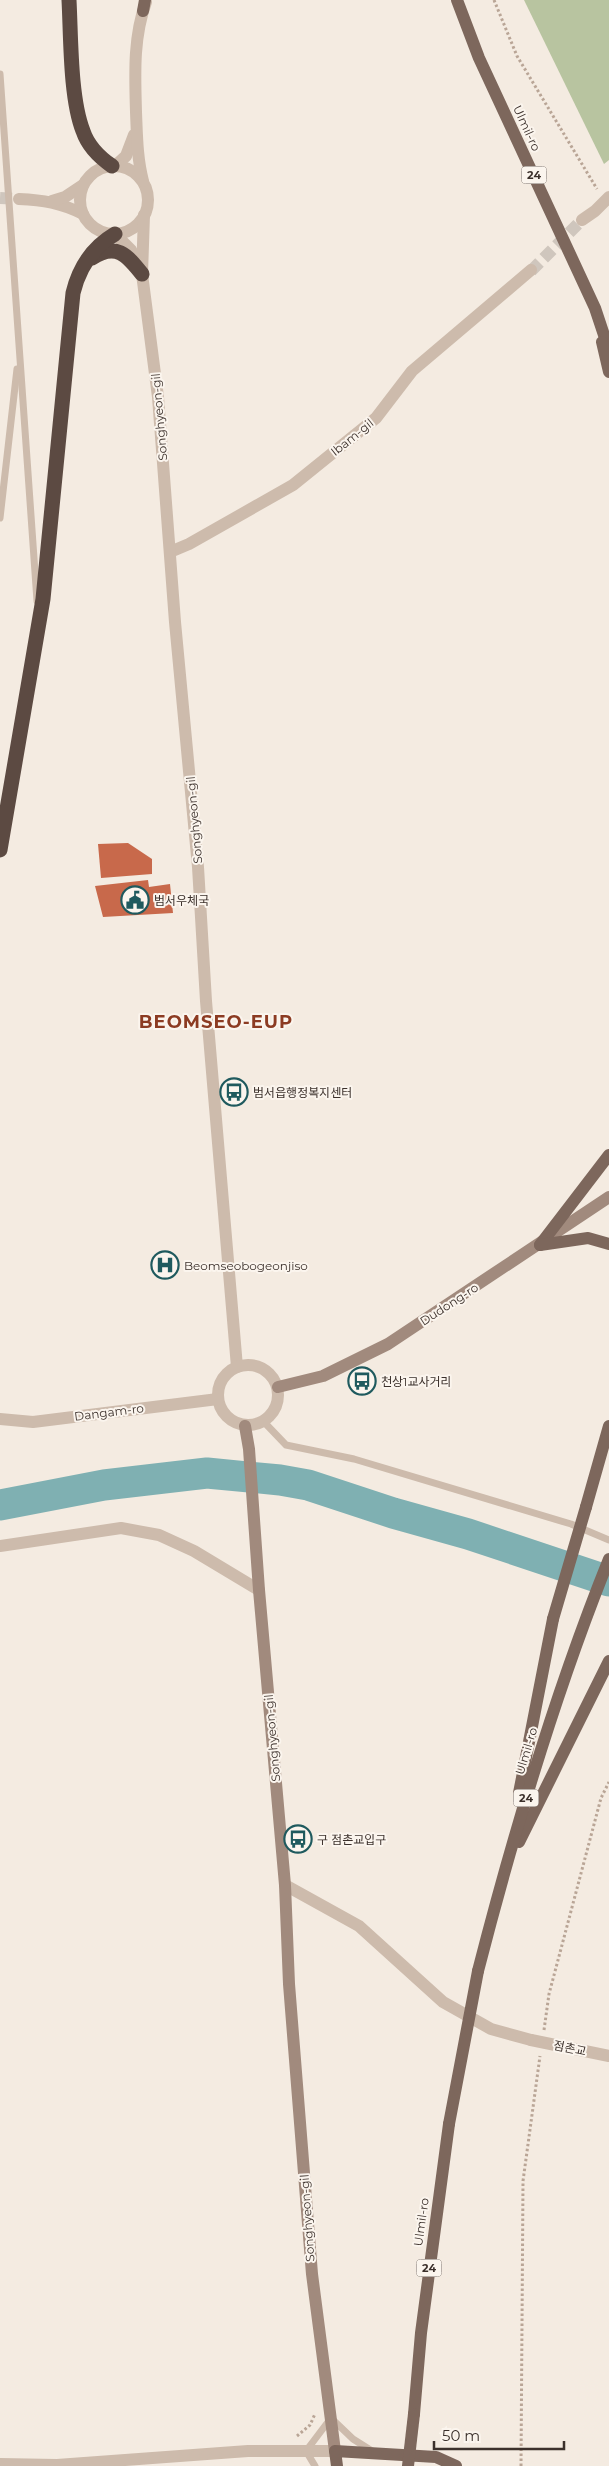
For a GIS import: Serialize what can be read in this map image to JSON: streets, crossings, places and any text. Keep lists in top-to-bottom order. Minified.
{"streets":{"main road":["Ulmil-ro","24","Songhyeon-gil","Dudong-ro"],"street":["Ibam-gil","Dangam-ro","점촌교"]},"crossings":[["Songhyeon-gil","Ibam-gil"],["Songhyeon-gil","Dudong-ro"],["Songhyeon-gil","Dangam-ro"],["Songhyeon-gil","점촌교"],["Dudong-ro","Dangam-ro"]],"districts":["BEOMSEO-EUP"],"places":{"public building":["범서우체국"],"bus stop":["범서읍행정복지센터","천상1교사거리","구 점촌교입구"],"hospital":["Beomseobogeonjiso"]},"scale_bar":"50 m"}
